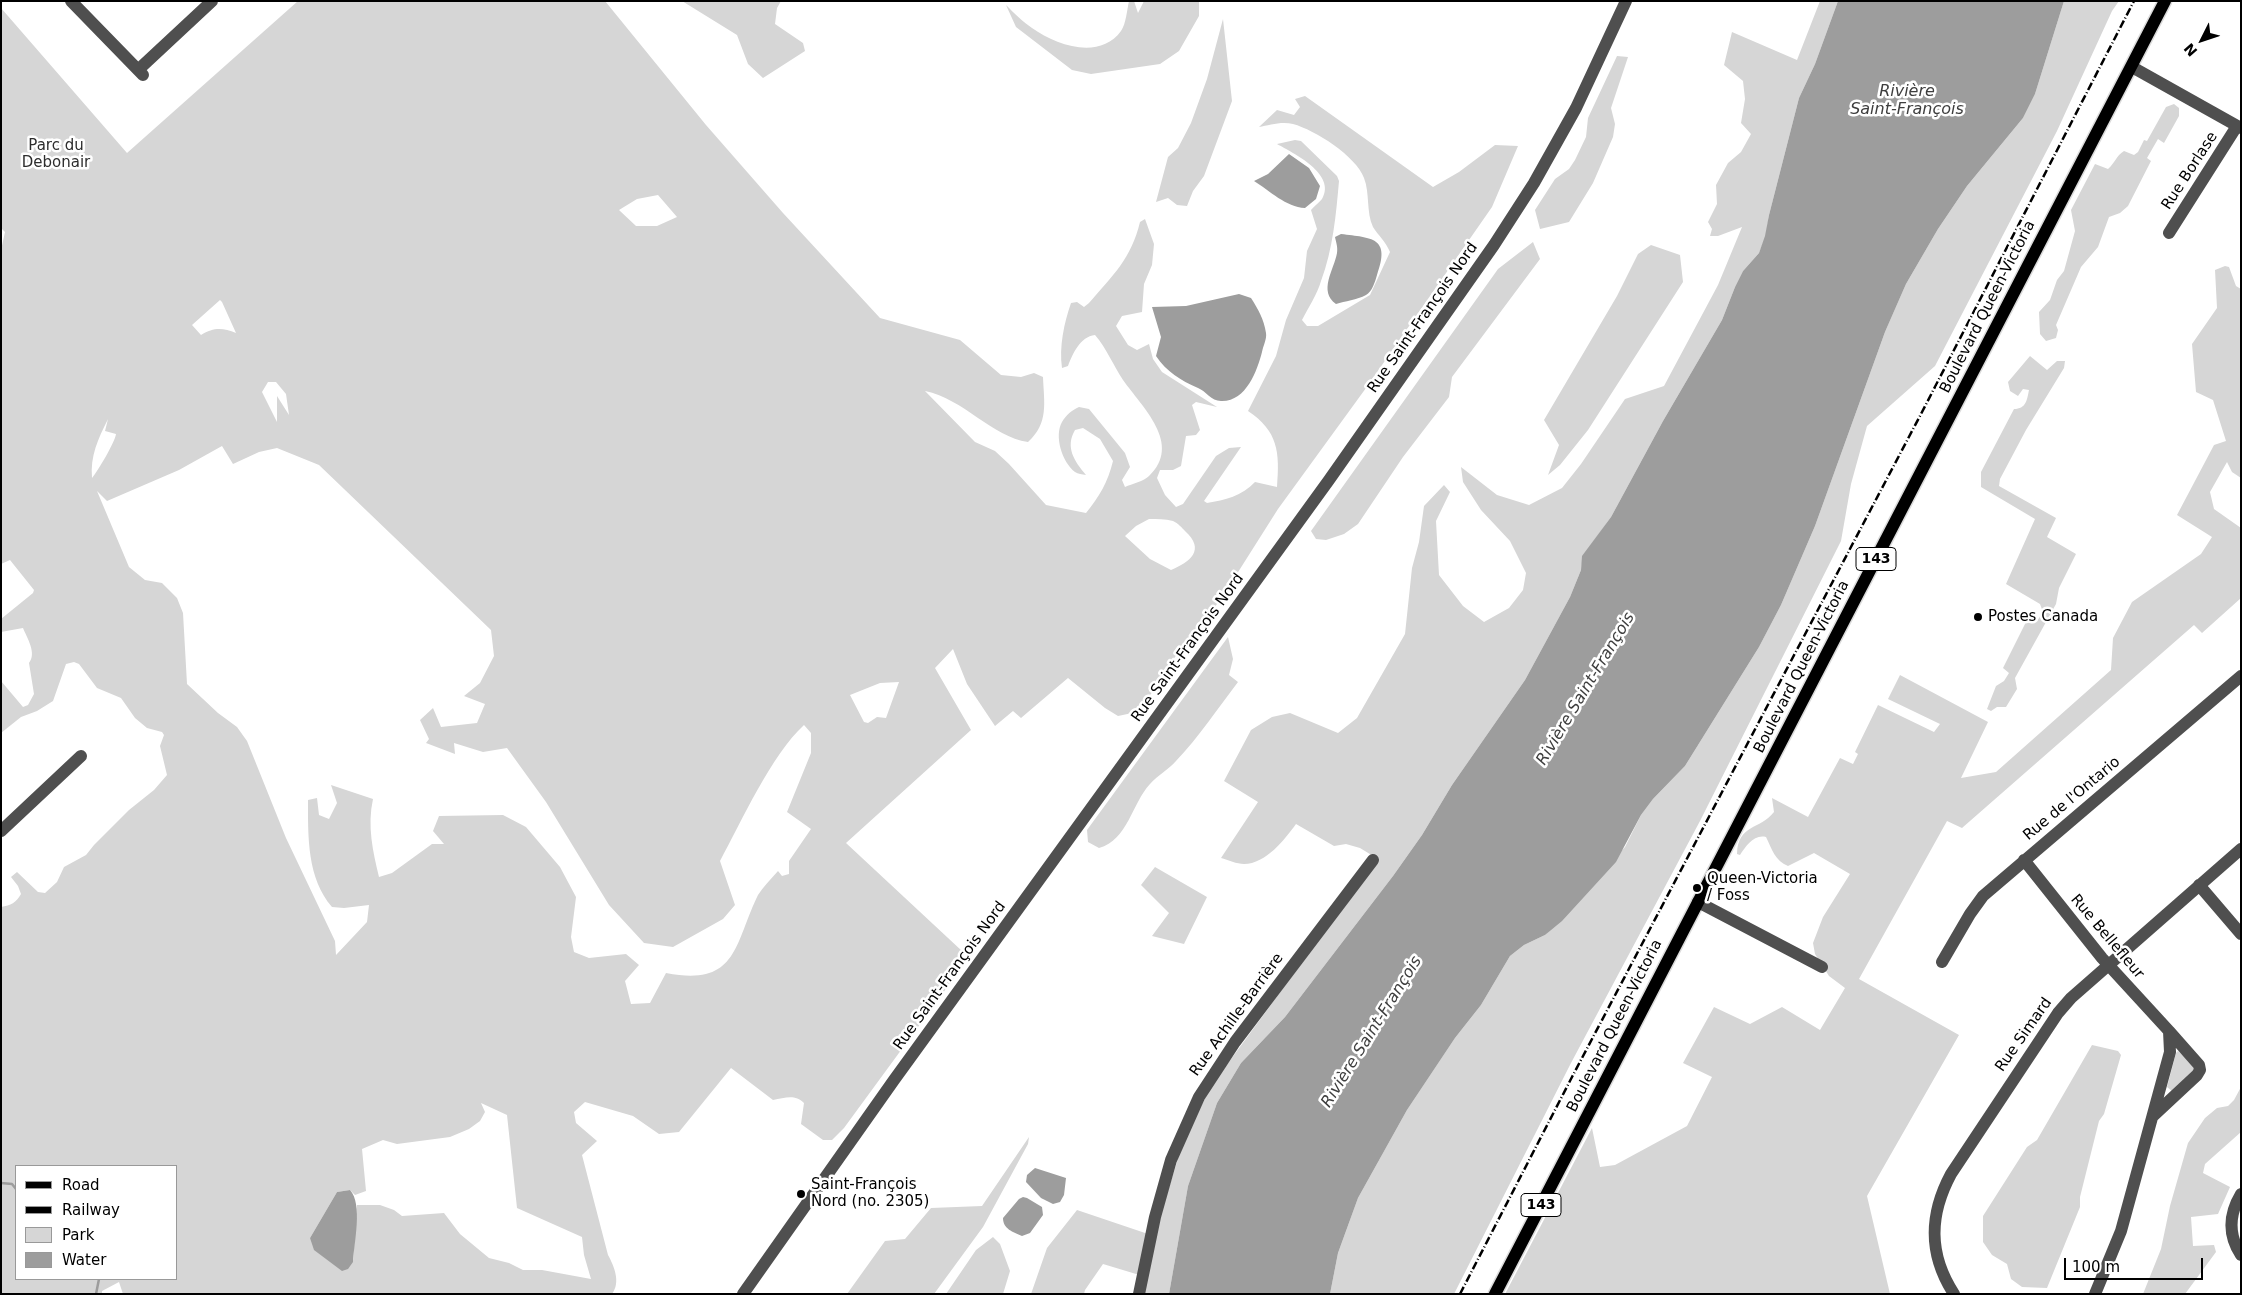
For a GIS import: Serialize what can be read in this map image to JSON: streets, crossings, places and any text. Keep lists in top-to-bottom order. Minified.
{"streets":{"main road":["Boulevard Queen-Victoria","143"],"street":["Rue Borlase","Rue Saint-François Nord","Rue de l'Ontario","Rue Bellefleur","Rue Achille-Barrière","Rue Simard"]},"crossings":[["Rue de l'Ontario","Rue Bellefleur"],["Rue Bellefleur","Rue Simard"]],"water":["Rivière Saint-François"],"parks":["Parc du Debonair"],"places":["Postes Canada","Queen-Victoria / Foss","Saint-François Nord (no. 2305)"],"legend":["Road","Railway","Park","Water"],"scale_bar":"100 m","north":"bottom left"}
